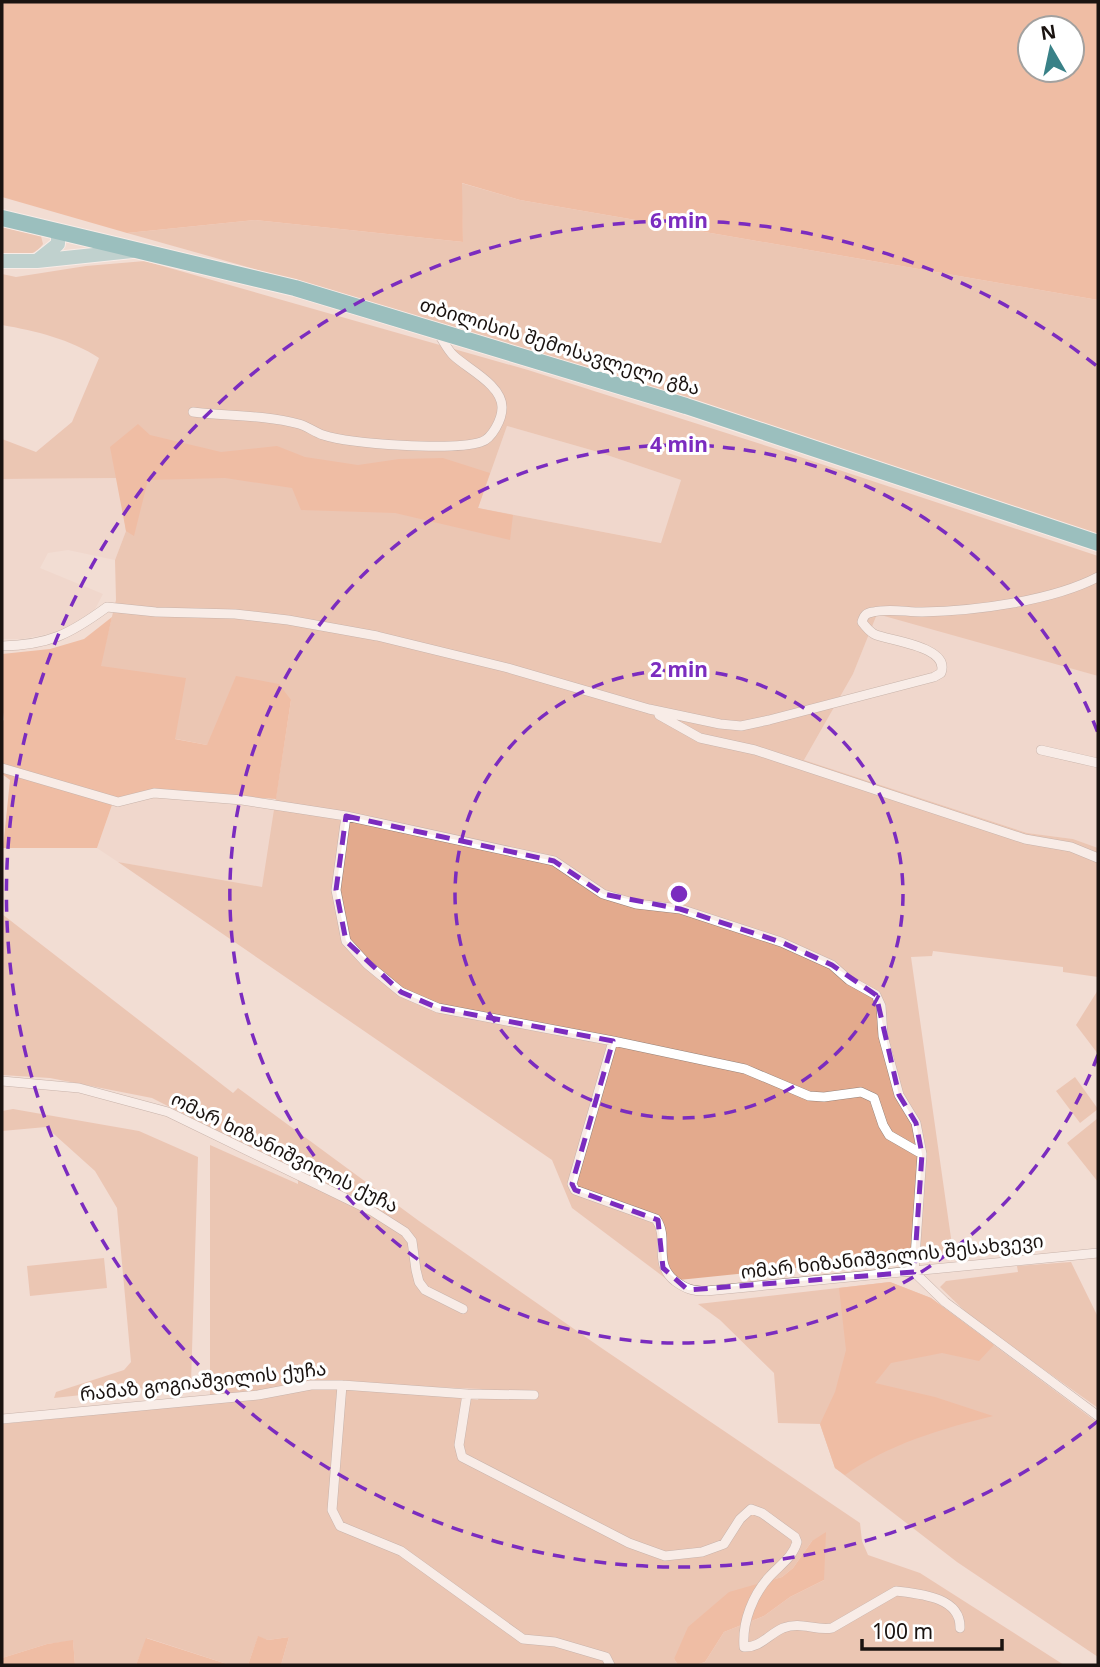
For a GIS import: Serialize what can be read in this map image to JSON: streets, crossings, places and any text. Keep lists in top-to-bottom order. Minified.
{"streets":{"highway":["თბილისის შემოსავლელი გზა"],"street":["ომარ ხიზანიშვილის ქუჩა","ომარ ხიზანიშვილის შესახვევი","რამაზ გოგიაშვილის ქუჩა"]},"scale_bar":"100 m","north":"top","rings":["6 min","4 min","2 min"]}
